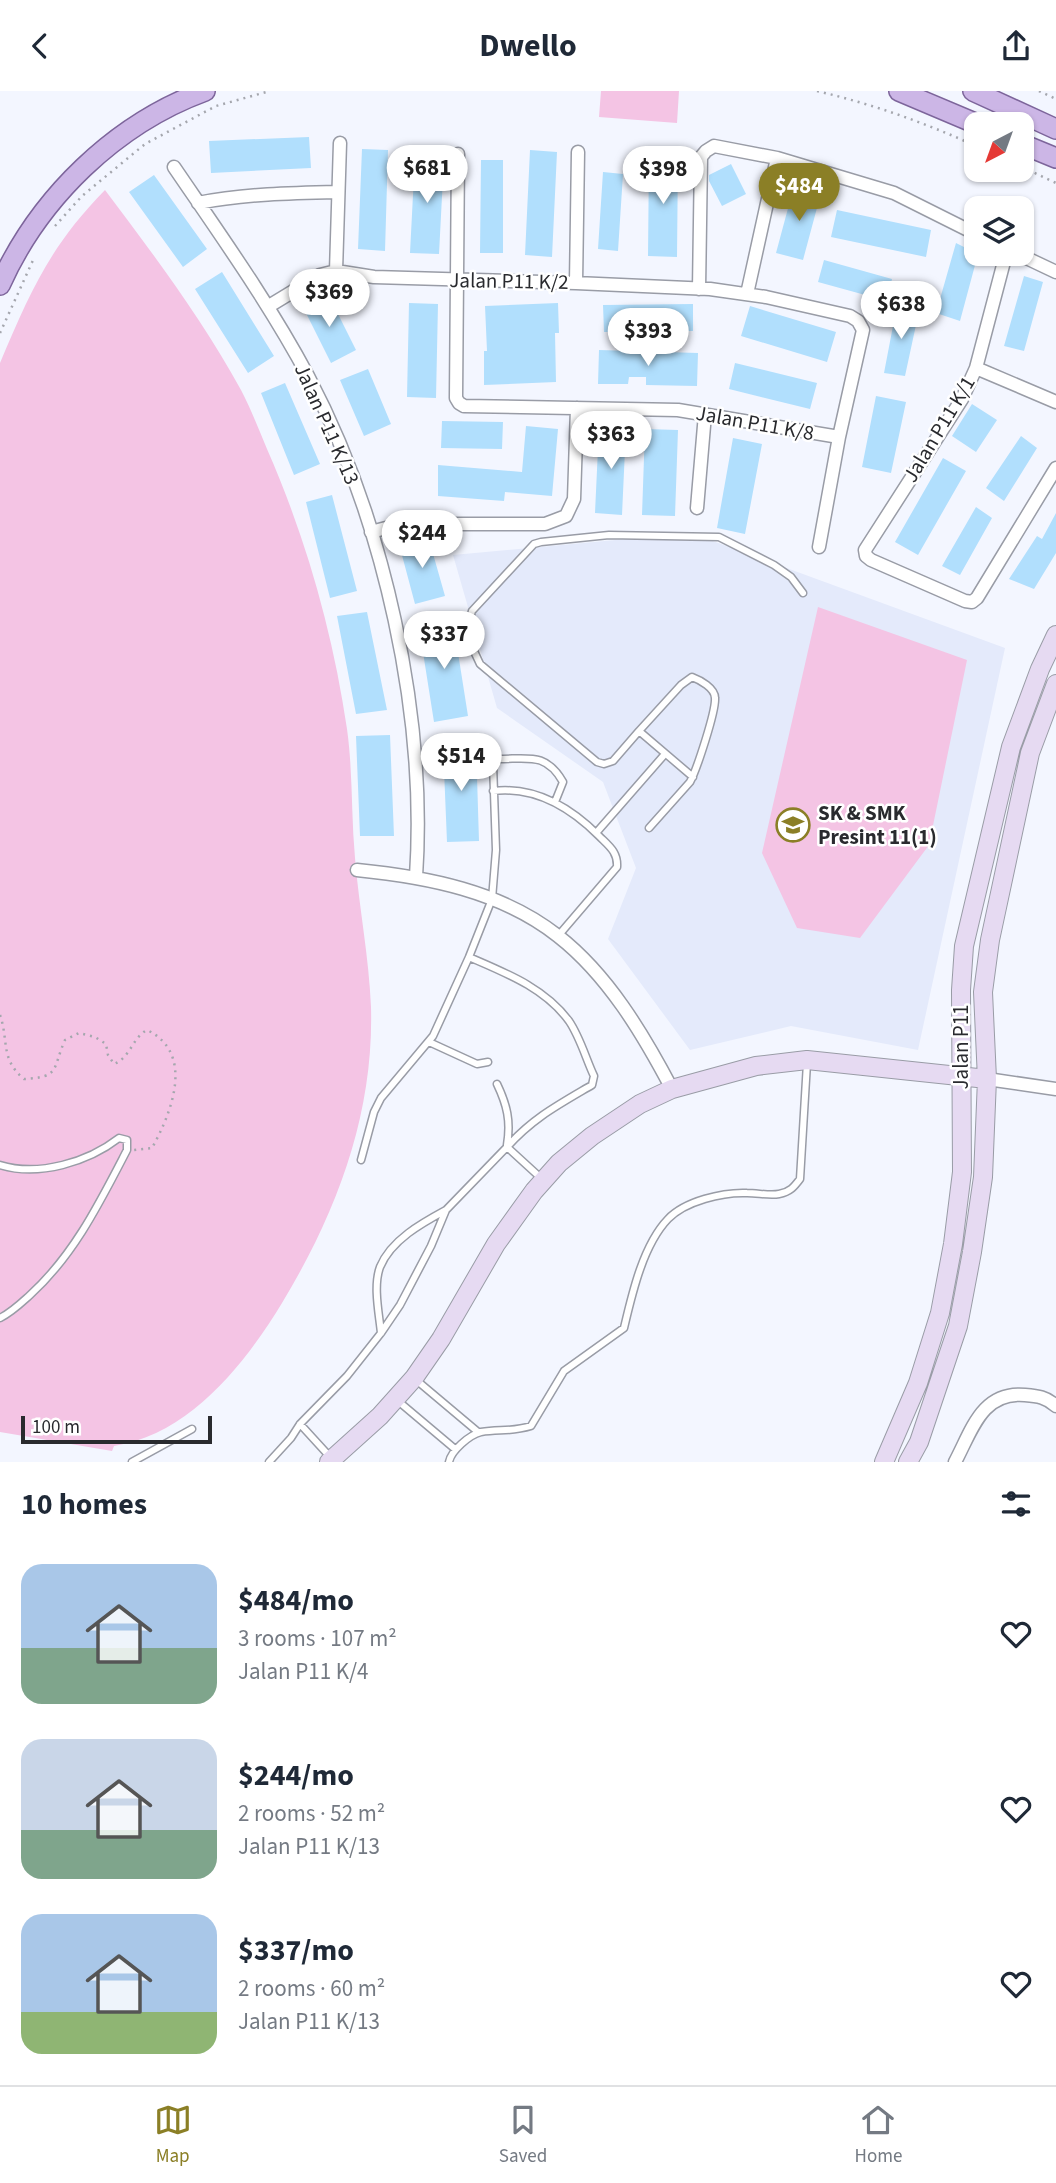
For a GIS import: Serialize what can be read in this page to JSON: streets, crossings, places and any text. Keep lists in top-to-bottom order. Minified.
{"streets":{"main road":["Jalan P11"],"street":["Jalan P11 K/2","Jalan P11 K/8","Jalan P11 K/13","Jalan P11 K/1"]},"crossings":[["Jalan P11 K/2","Jalan P11 K/8"]],"places":{"school or university":["SK & SMK Presint 11(1)"]},"scale_bar":"100 m","north":"bottom left","page":{"header":"Dwello","price":["$681","$398","$484","$369","$638","$393","$363","$244","$337","$514"],"scale":"100 m","heading":"10 homes","list":[{"name":"$484/mo","note":"3 rooms · 107 m² · Jalan P11 K/4"},{"name":"$244/mo","note":"2 rooms · 52 m² · Jalan P11 K/13"},{"name":"$337/mo","note":"2 rooms · 60 m² · Jalan P11 K/13"}],"tabs":["Map","Saved","Home"]}}
